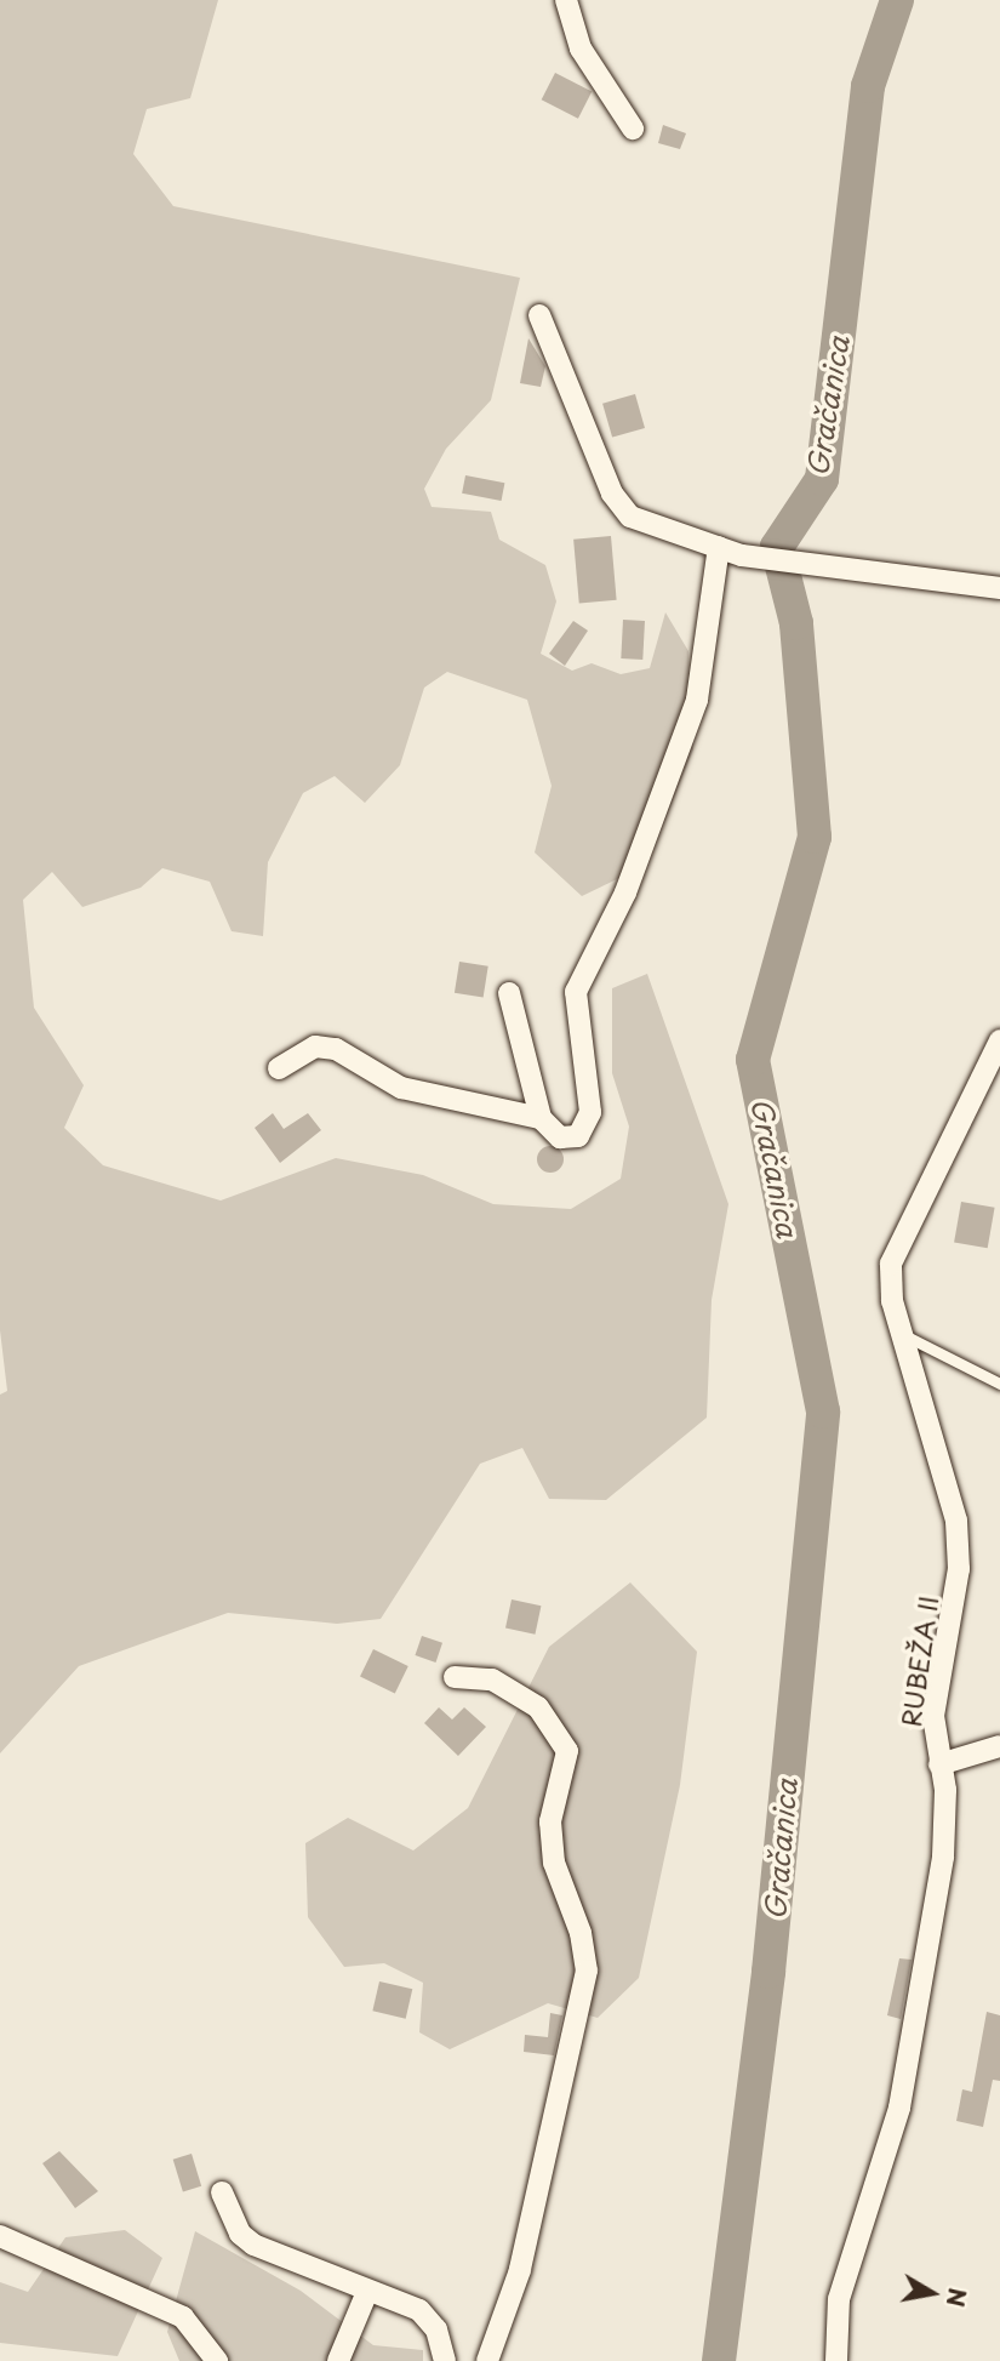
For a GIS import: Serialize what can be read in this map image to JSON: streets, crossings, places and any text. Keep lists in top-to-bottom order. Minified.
{"streets":{"street":["RUBEŽA II"]},"water":["Gračanica"],"north":"right"}
